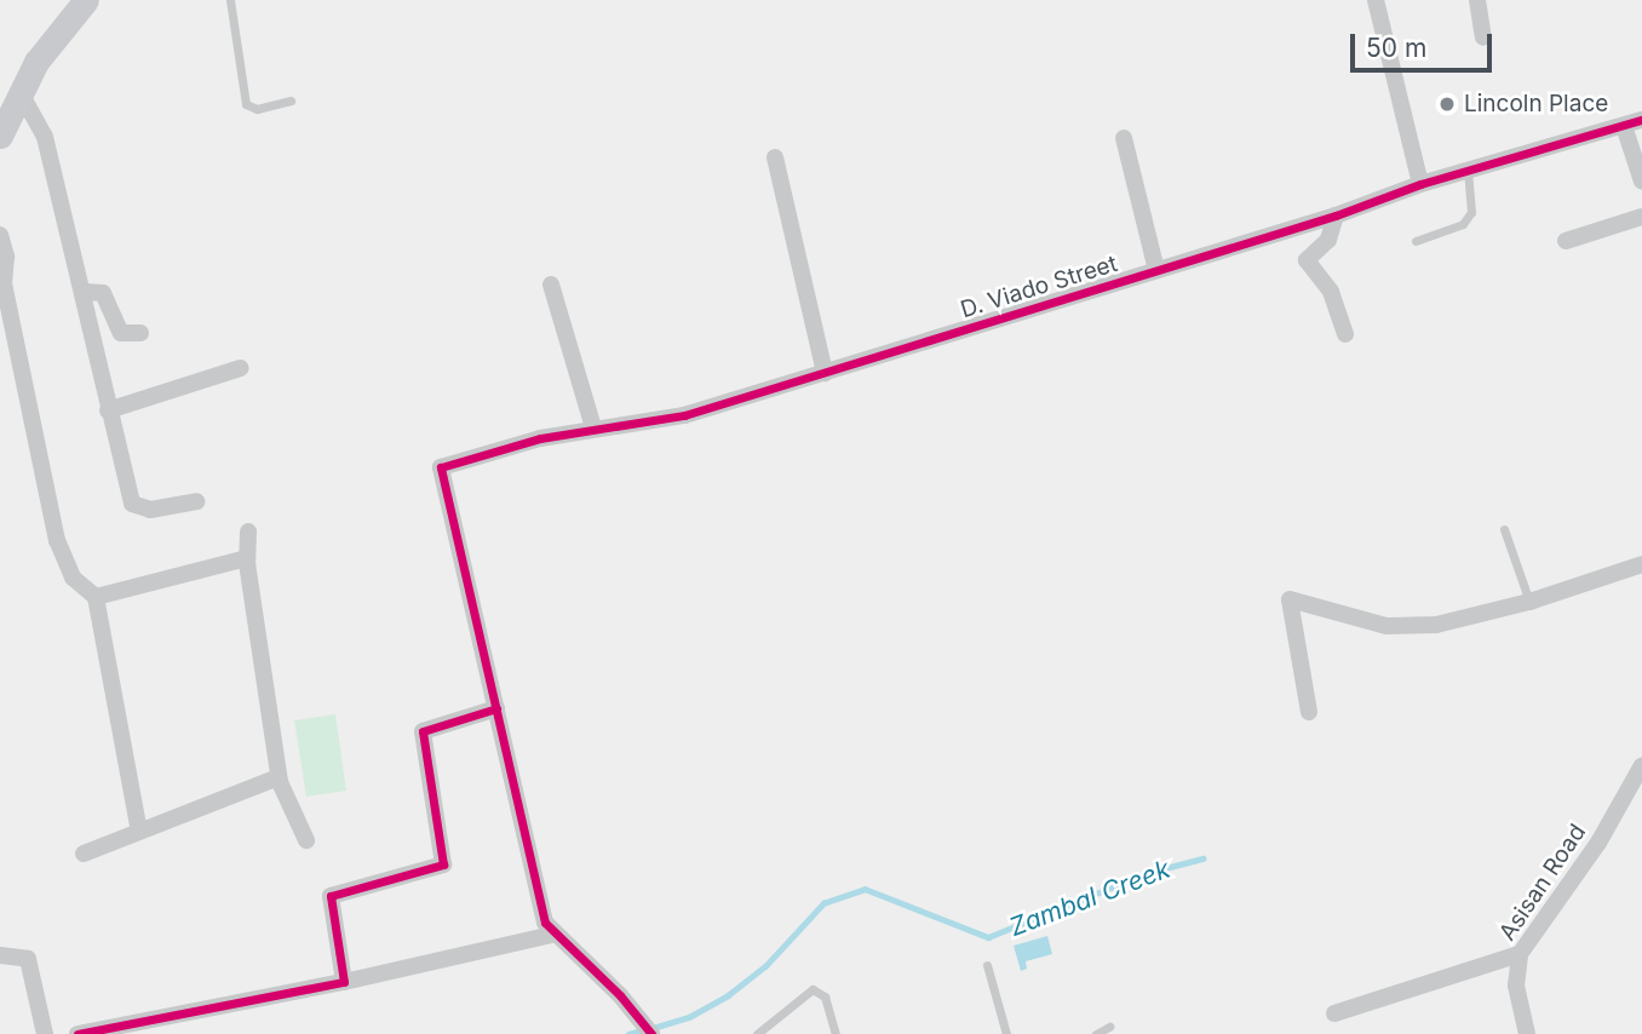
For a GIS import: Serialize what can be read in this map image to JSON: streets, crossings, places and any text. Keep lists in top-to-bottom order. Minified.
{"streets":{"street":["D. Viado Street","Asisan Road"]},"water":["Zambal Creek"],"places":["Lincoln Place"],"scale_bar":"50 m"}
